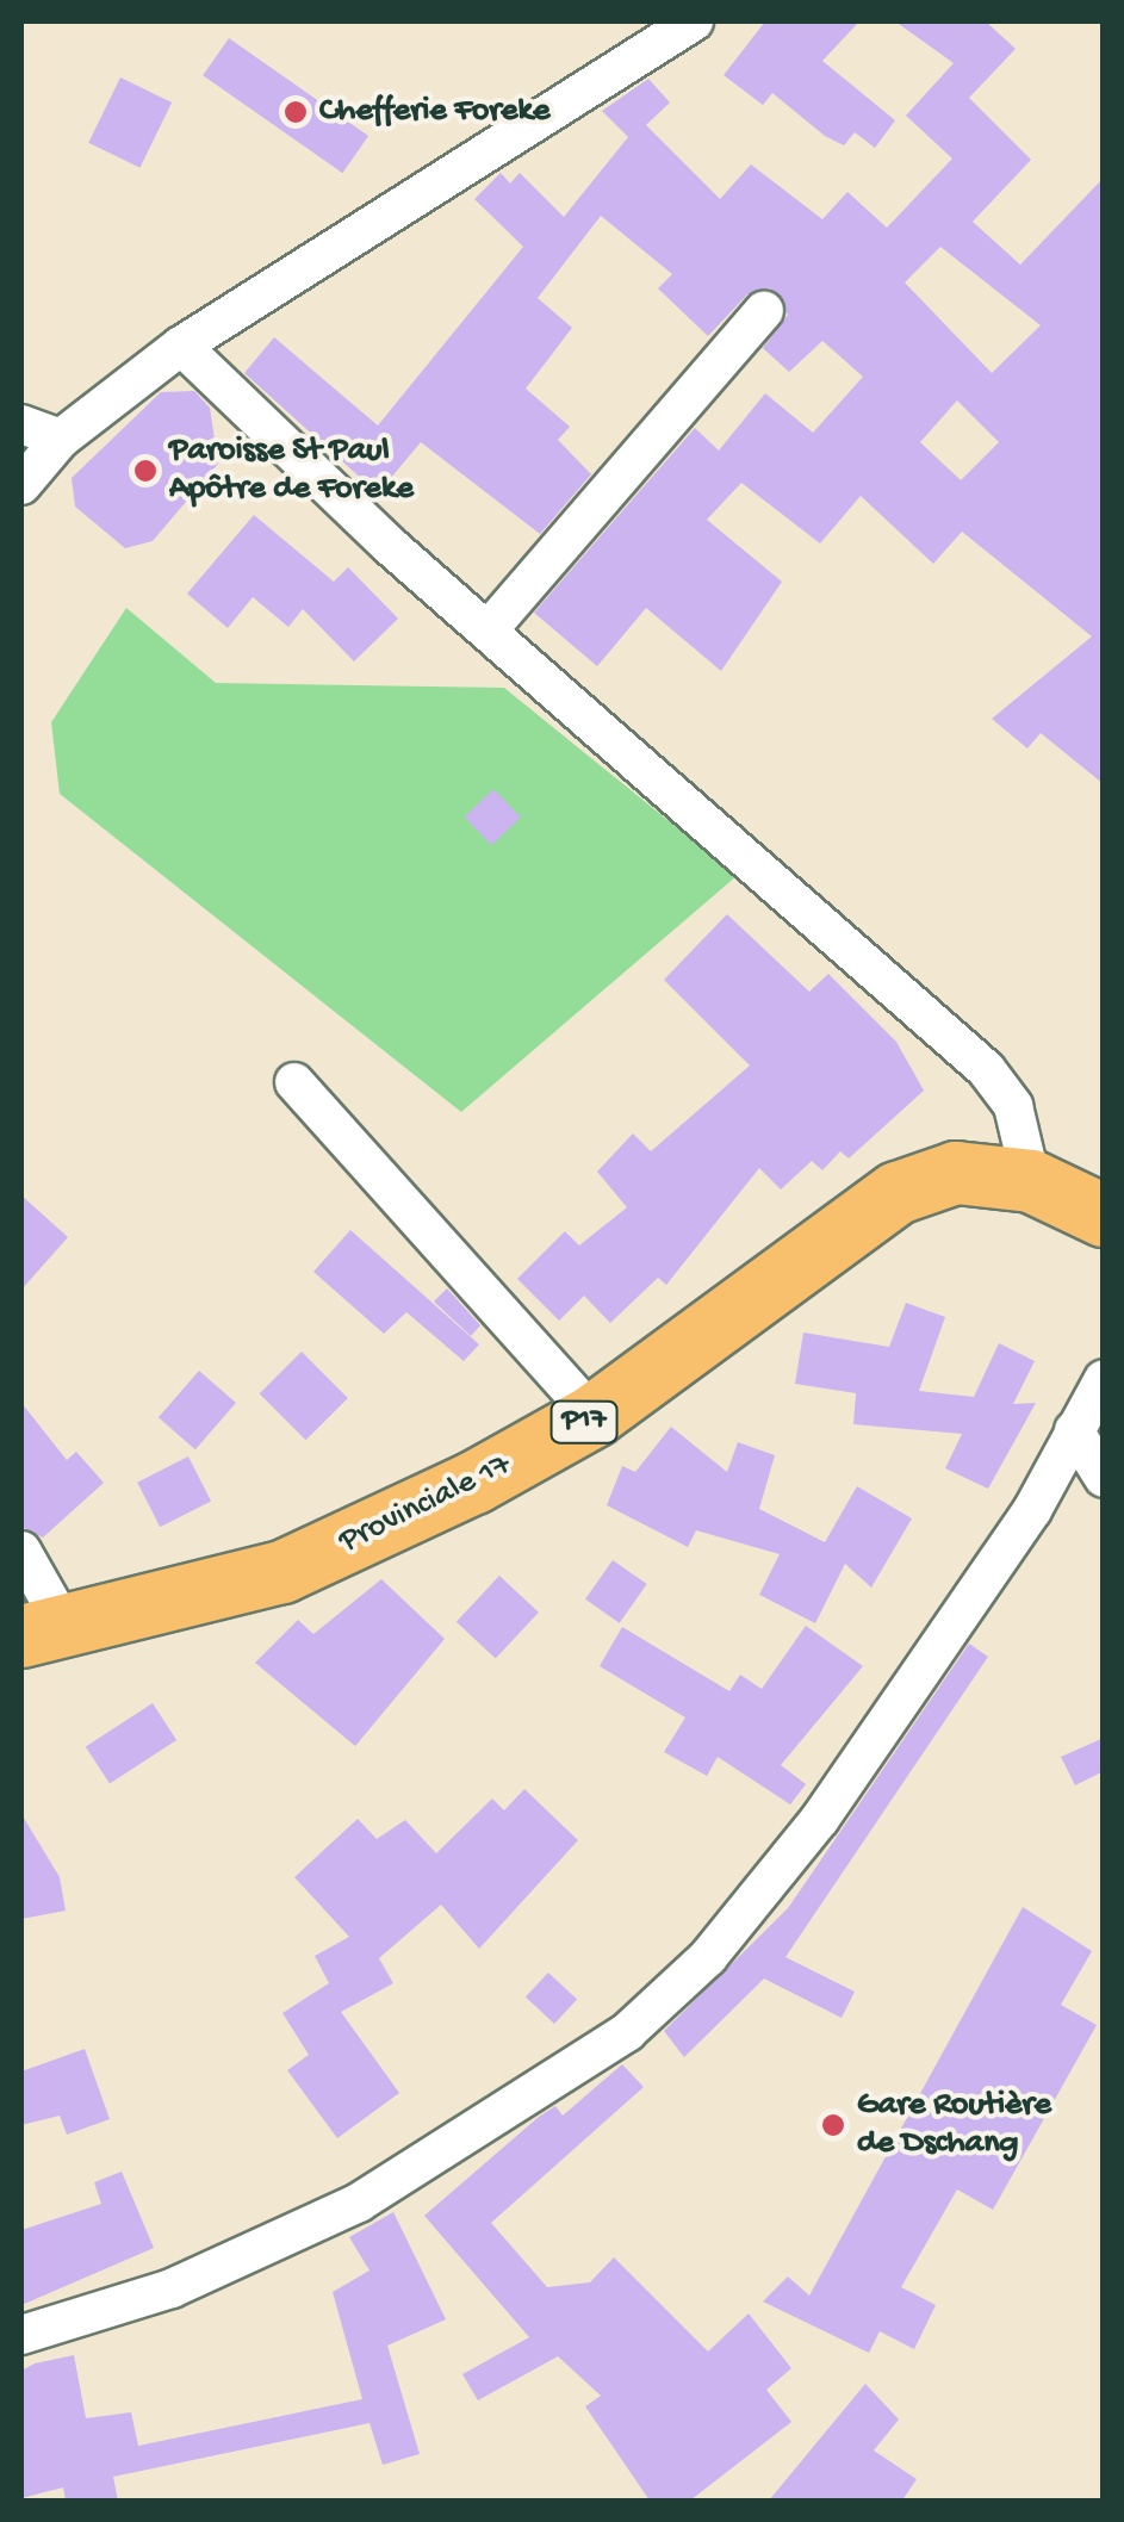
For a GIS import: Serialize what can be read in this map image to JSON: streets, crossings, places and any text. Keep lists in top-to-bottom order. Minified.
{"streets":{"main road":["P17","Provinciale 17"]},"places":["Chefferie Foreke","Paroisse St Paul Apôtre de Foreke","Gare Routière de Dschang"]}
